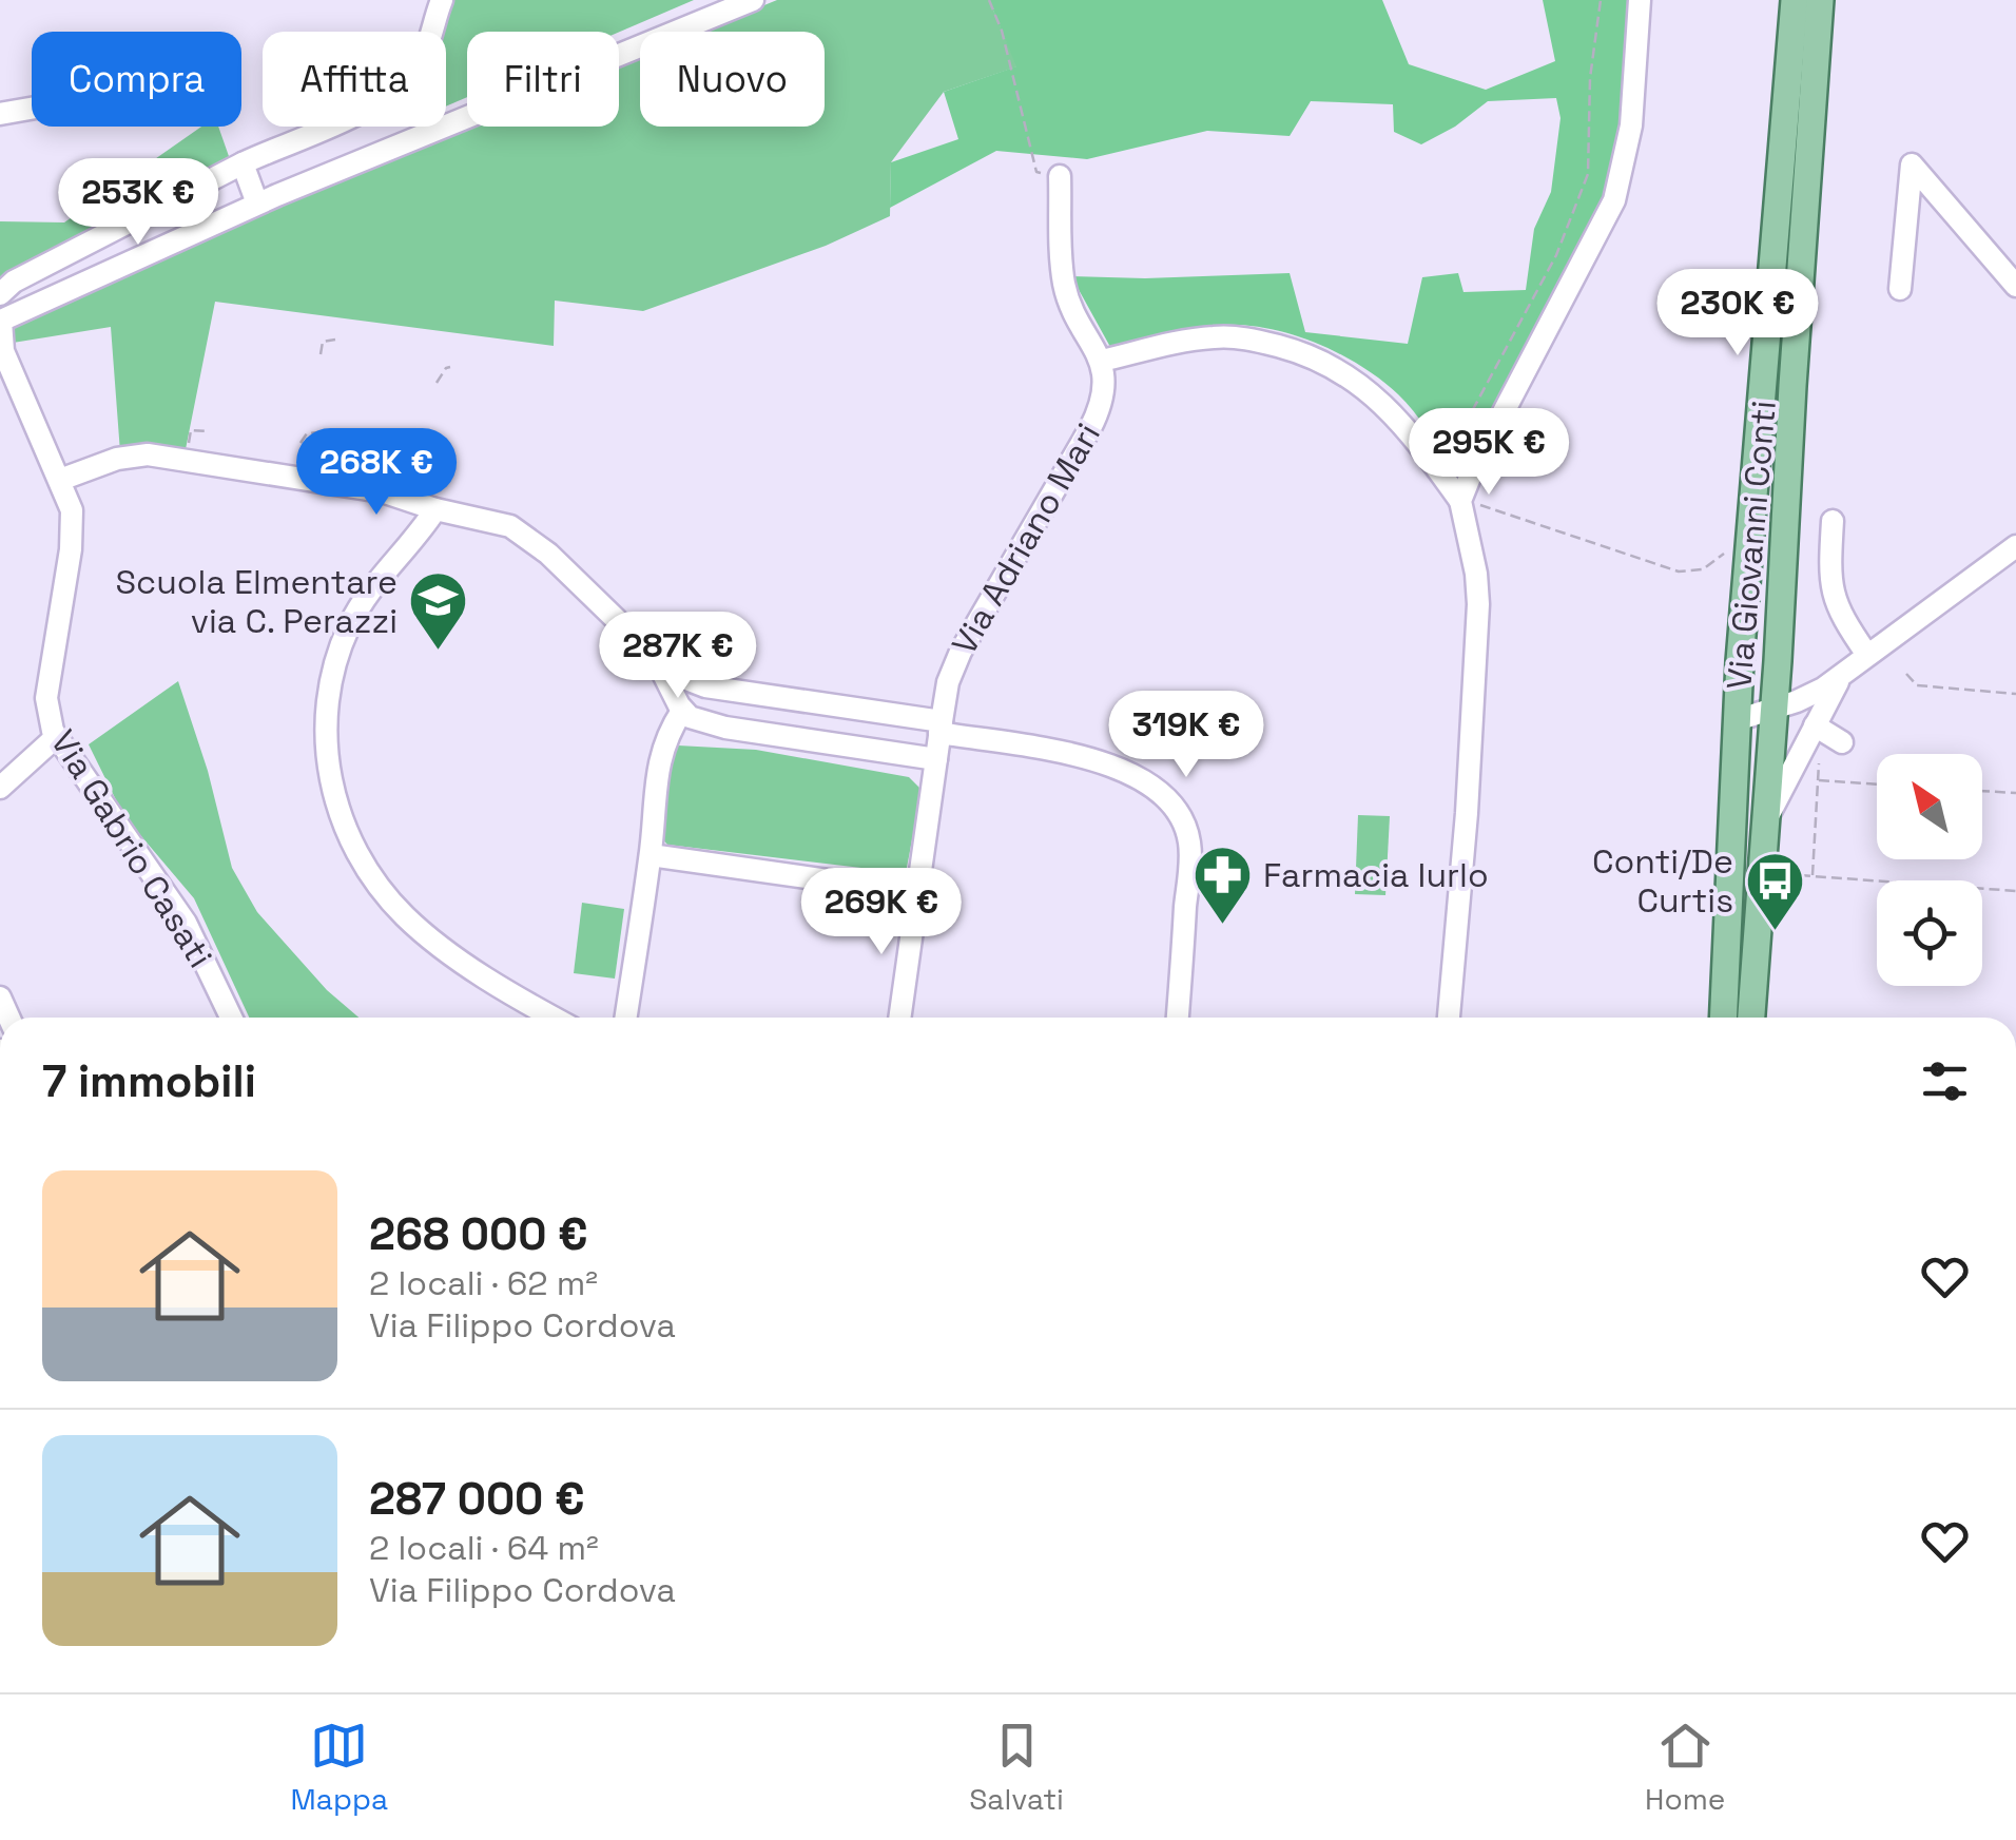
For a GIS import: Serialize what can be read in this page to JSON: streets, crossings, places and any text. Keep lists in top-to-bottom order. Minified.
{"streets":{"main road":["Via Giovanni Conti"],"street":["Via Adriano Mari","Via Gabrio Casati"]},"places":{"school or university":["Scuola Elmentare via C. Perazzi"],"pharmacy":["Farmacia Iurlo"],"bus stop":["Conti/De Curtis"]},"north":"top left","page":{"chip":["Compra","Affitta","Filtri","Nuovo"],"price":["253K €","230K €","295K €","268K €","287K €","319K €","269K €"],"heading":"7 immobili","list":[{"name":"268 000 €","note":"2 locali · 62 m² · Via Filippo Cordova"},{"name":"287 000 €","note":"2 locali · 64 m² · Via Filippo Cordova"}],"tabs":["Mappa","Salvati","Home"]}}
